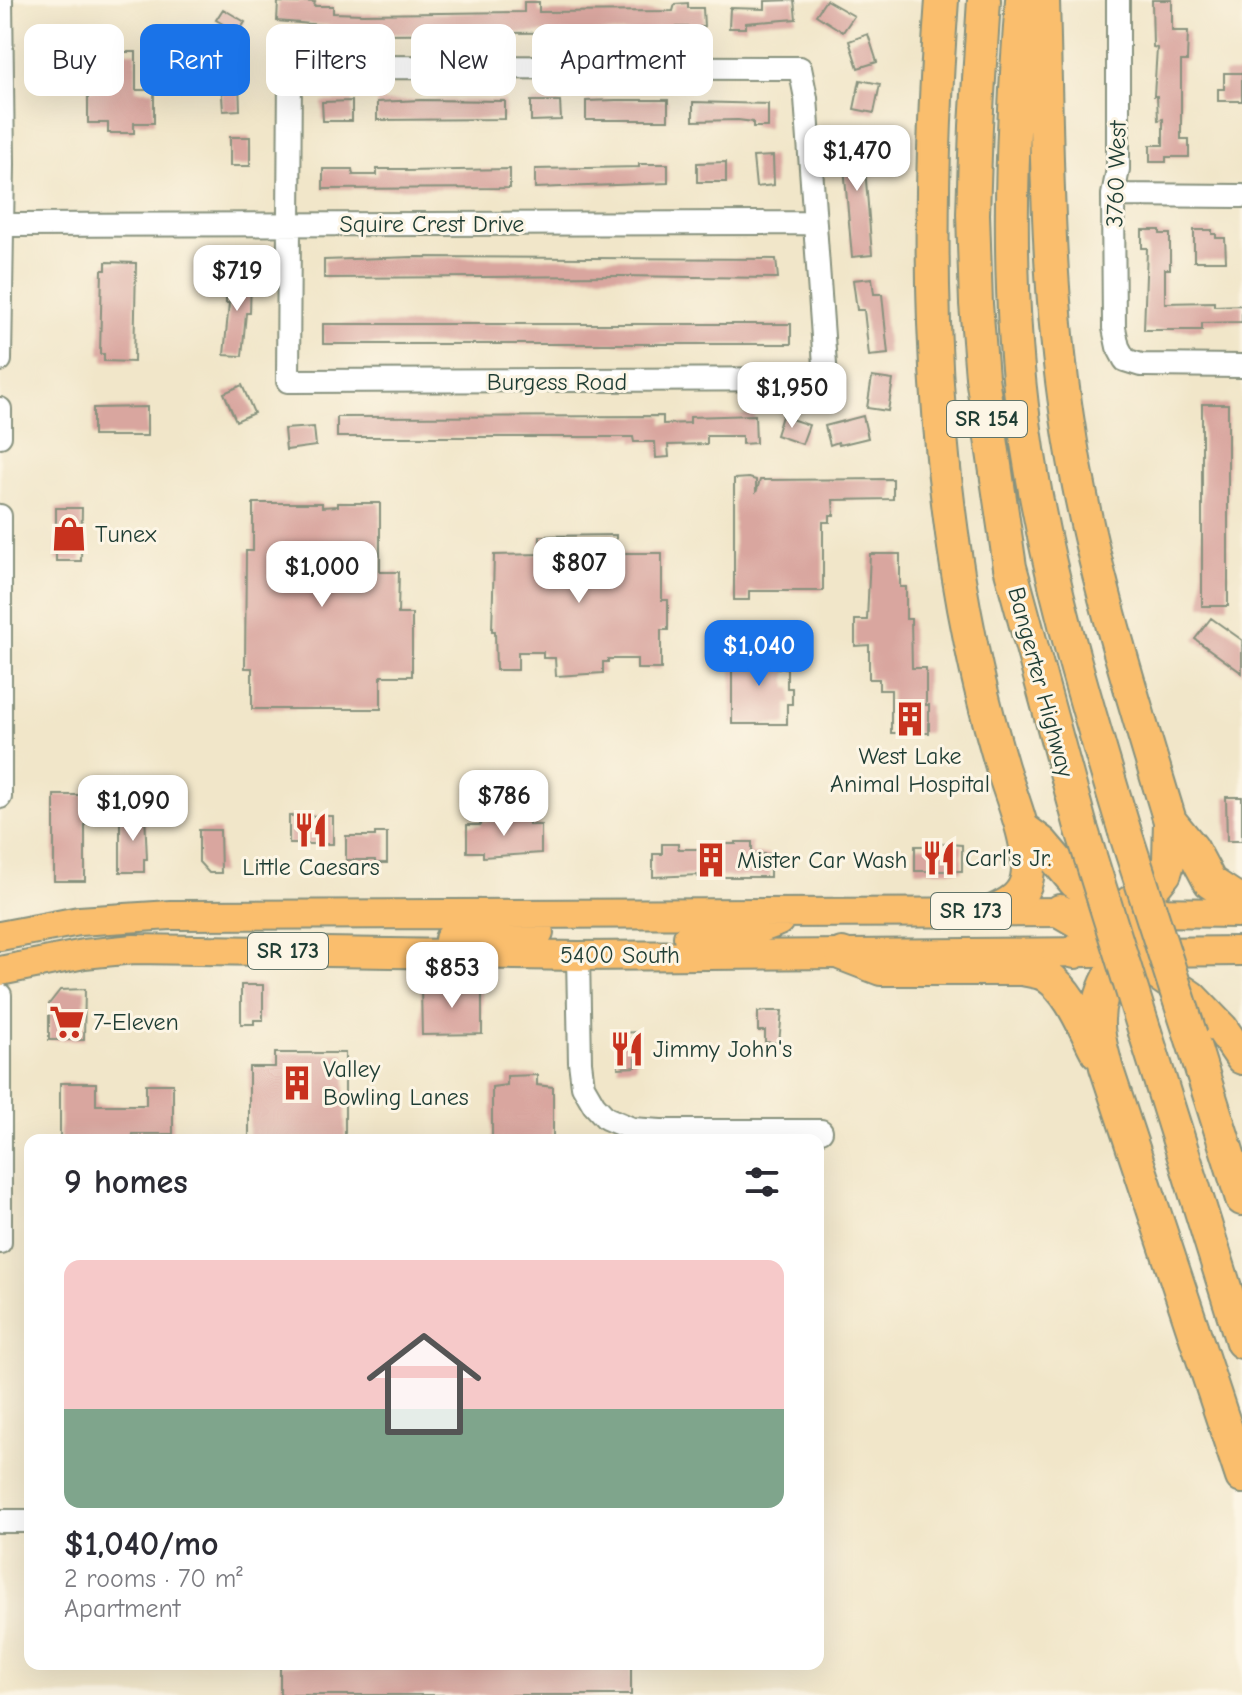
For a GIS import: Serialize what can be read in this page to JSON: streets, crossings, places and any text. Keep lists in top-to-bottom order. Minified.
{"streets":{"highway":["SR 154","Bangerter Highway"],"main road":["SR 173","5400 South"],"street":["3760 West","Squire Crest Drive","Burgess Road"]},"crossings":[["Squire Crest Drive","Burgess Road"]],"places":{"shop":["Tunex"],"building":["West Lake Animal Hospital","Mister Car Wash","Valley Bowling Lanes"],"restaurant":["Little Caesars","Carl's Jr.","Jimmy John's"],"supermarket":["7-Eleven"]},"page":{"chip":["Buy","Rent","Filters","New","Apartment"],"price":["$1,470","$719","$1,950","$807","$1,000","$1,040","$786","$1,090","$853"],"heading":"9 homes","list":[{"name":"$1,040/mo","note":"2 rooms · 70 m² · Apartment"}]}}
